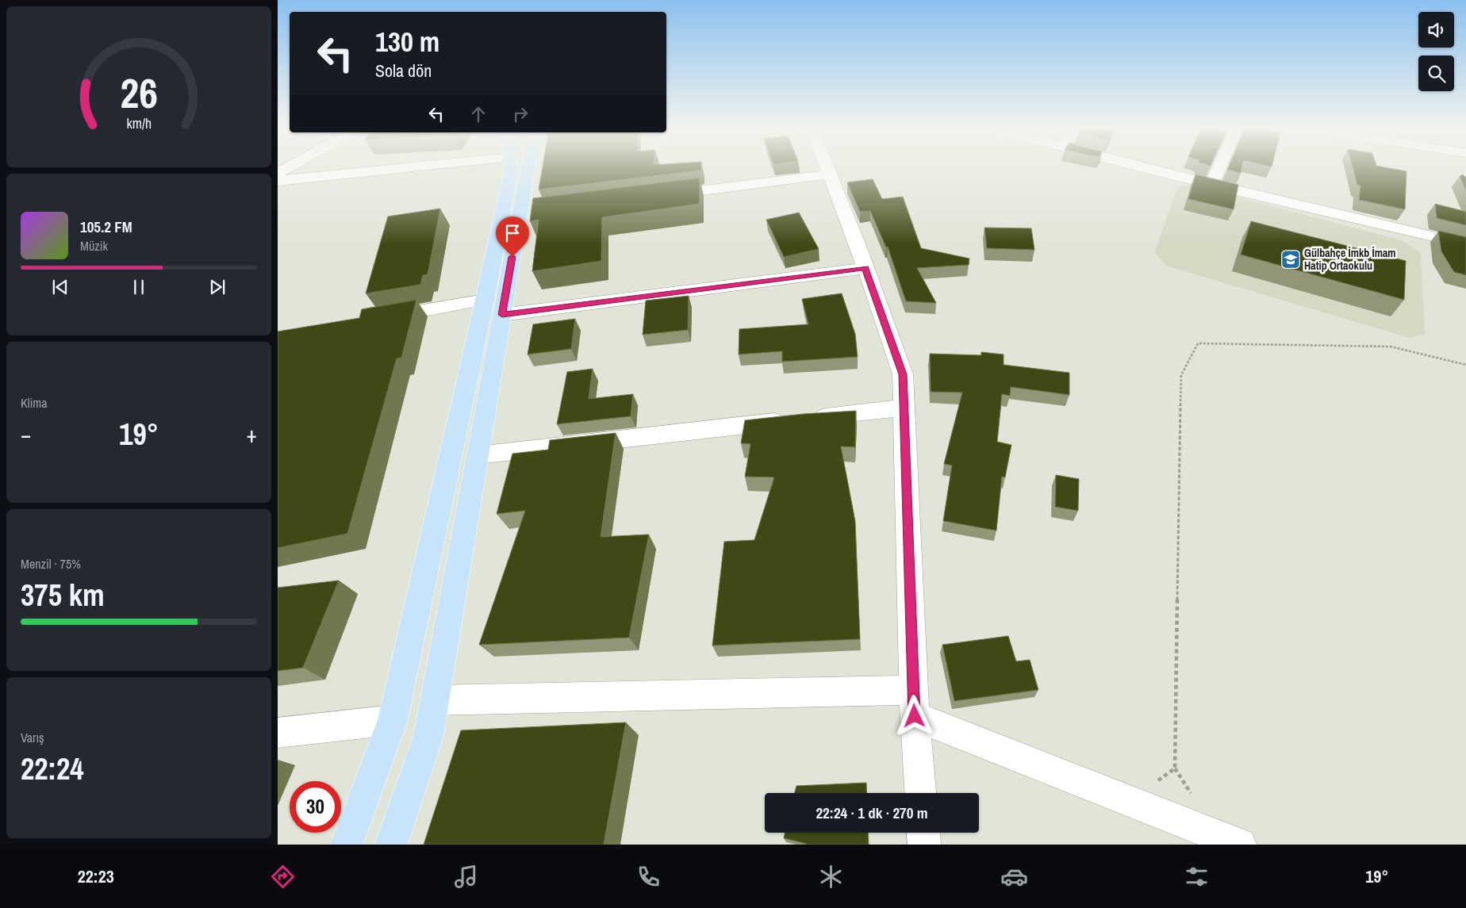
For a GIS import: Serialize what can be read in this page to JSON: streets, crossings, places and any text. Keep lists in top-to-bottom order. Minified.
{"places":{"school or university":["Gülbahçe İmkb İmam Hatip Ortaokulu"]},"page":{"turn":["130 m","Sola dön"],"song":["105.2 FM","Müzik"],"tile":["Klima",["Menzil · 75%","375 km"],["Varış","22:24"]],"heat":["−","19°","+"],"limit":"30","trip":"22:24 · 1 dk · 270 m","tabs":["22:23","19°"],"gauge":["26","km/h"]}}
